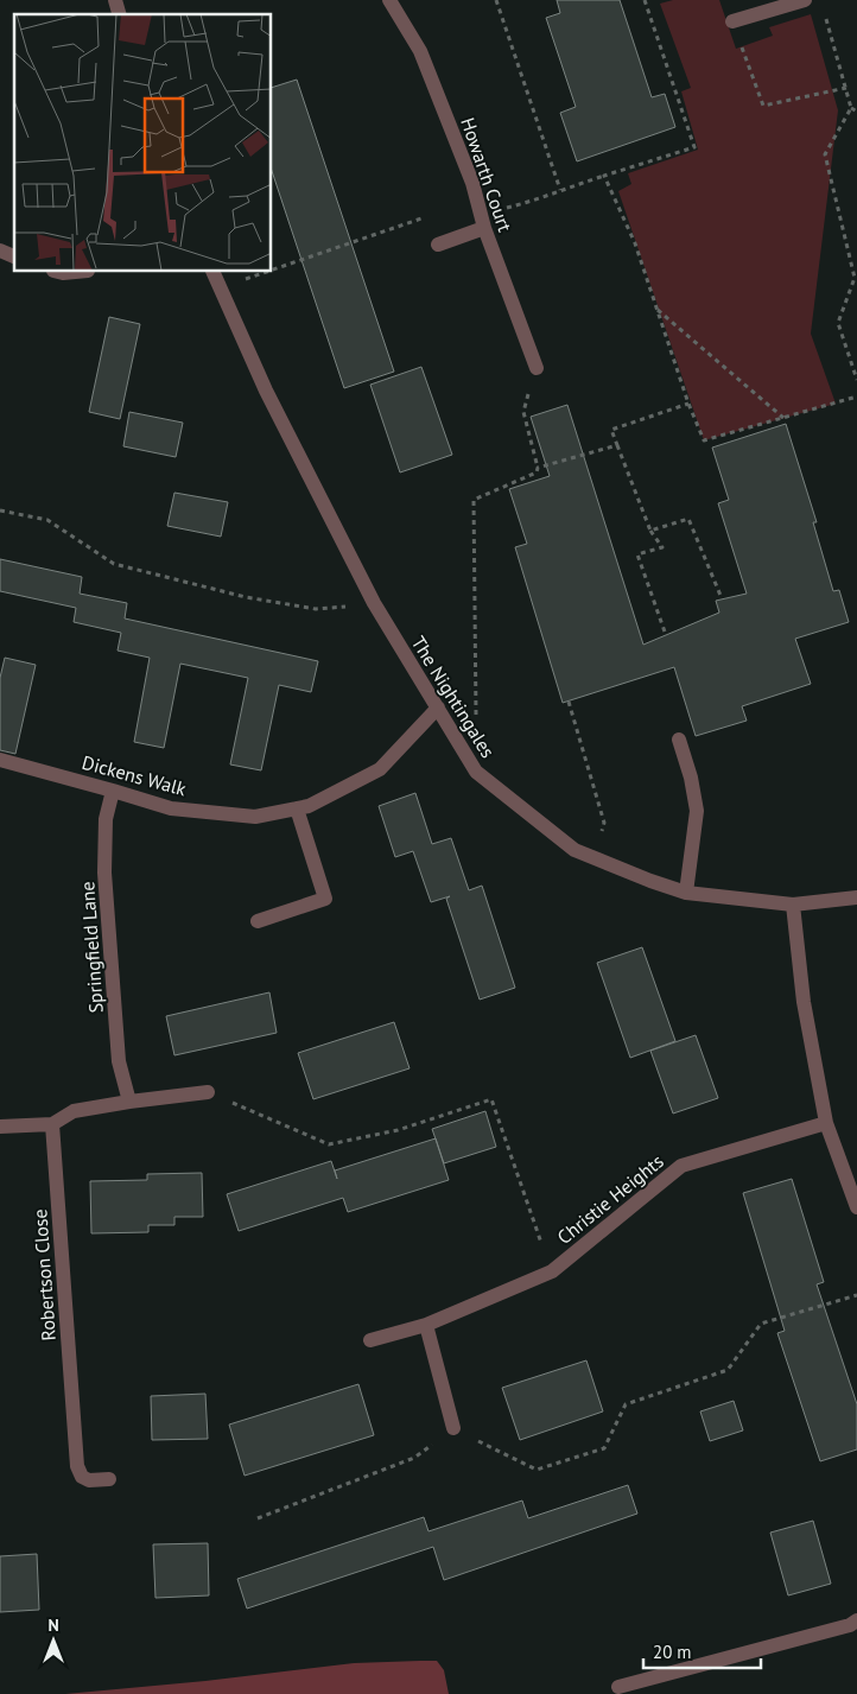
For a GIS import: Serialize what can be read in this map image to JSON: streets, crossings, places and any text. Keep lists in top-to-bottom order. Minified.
{"streets":{"street":["Howarth Court","The Nightingales","Dickens Walk","Springfield Lane","Christie Heights","Robertson Close"]},"crossings":[["The Nightingales","Dickens Walk"],["Dickens Walk","Springfield Lane"]],"scale_bar":"20 m","north":"top"}
